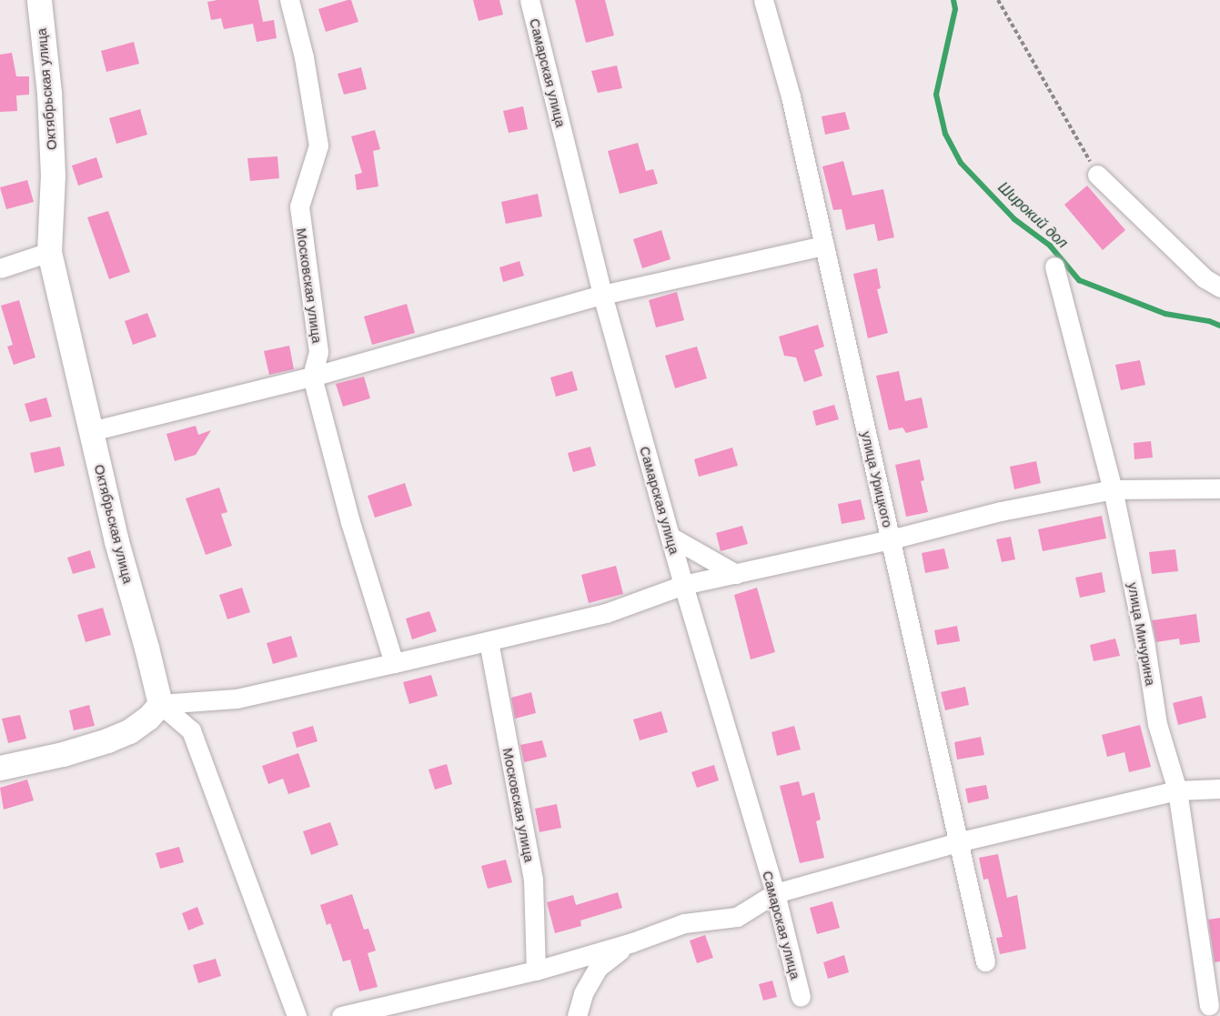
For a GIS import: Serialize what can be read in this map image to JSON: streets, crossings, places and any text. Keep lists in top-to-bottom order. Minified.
{"streets":{"main road":["Октябрьская улица"],"street":["Самарская улица","Московская улица","улица Урицкого","улица Мичурина"]},"water":["Широкий дол"]}
